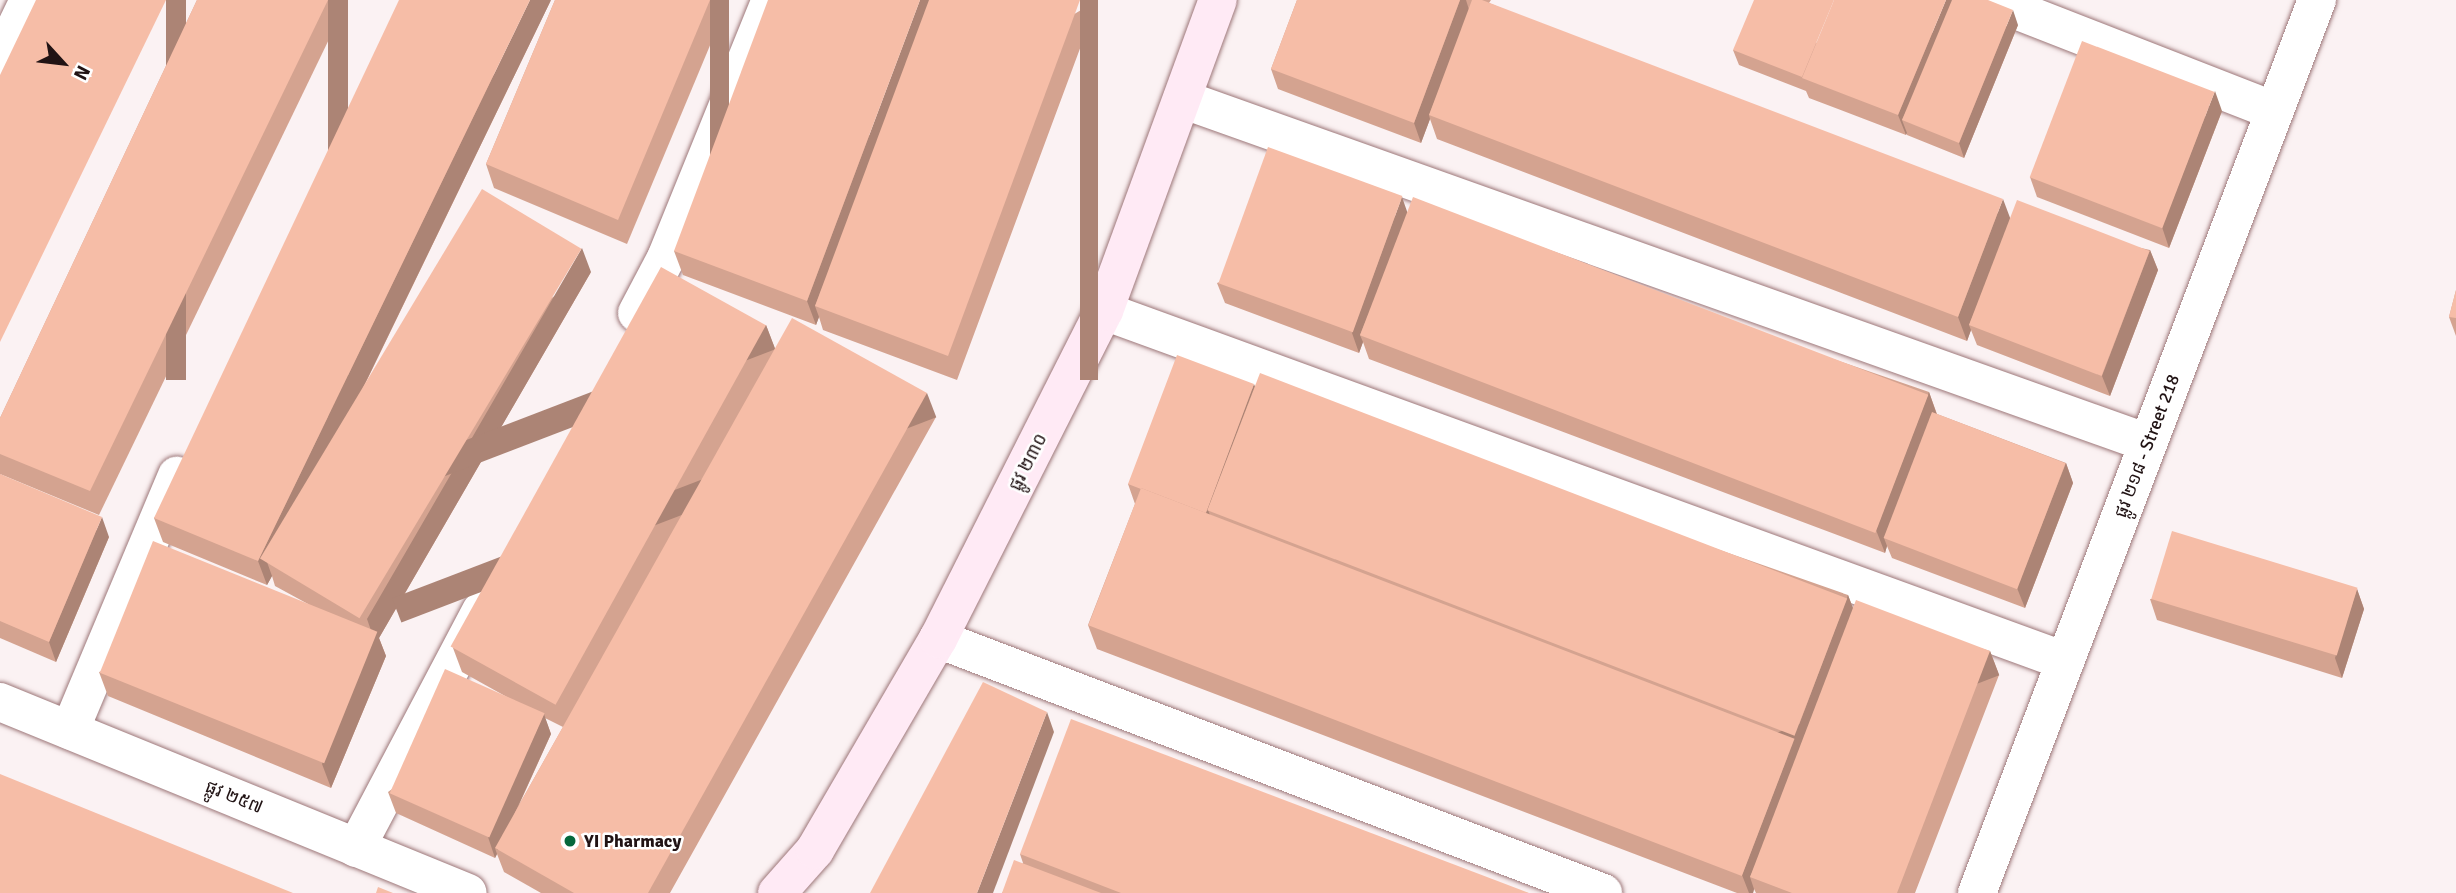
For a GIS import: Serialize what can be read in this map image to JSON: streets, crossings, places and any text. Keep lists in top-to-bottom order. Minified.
{"streets":{"street":["ផ្លូវ ២១៨ - Street 218","ផ្លូវ ២៣០","ផ្លូវ ២៥៧"]},"places":["YI Pharmacy"],"north":"bottom right"}
